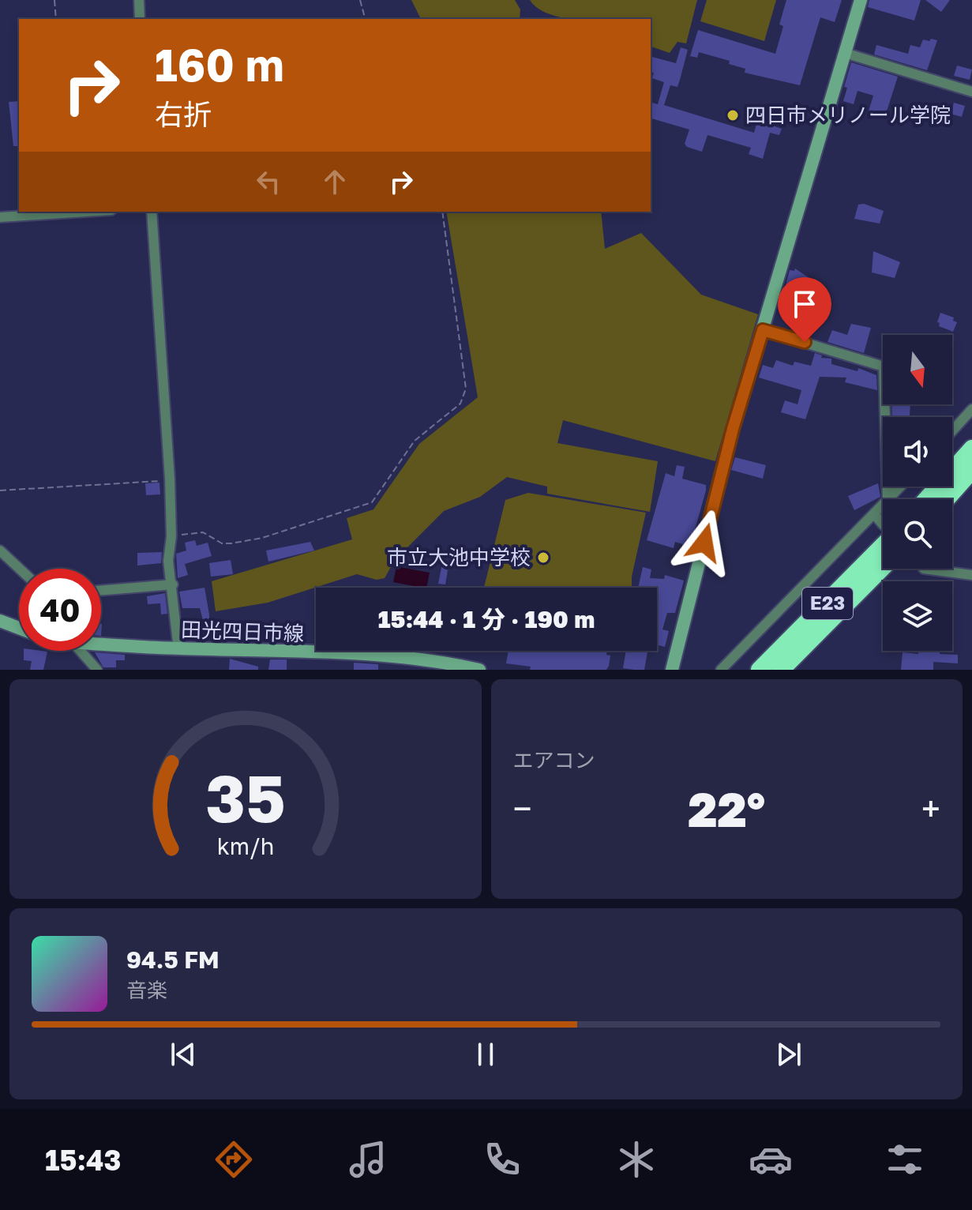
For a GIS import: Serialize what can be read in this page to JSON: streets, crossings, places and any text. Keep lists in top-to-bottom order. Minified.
{"streets":{"highway":["E23"],"street":["田光四日市線"]},"places":["四日市メリノール学院","市立大池中学校"],"north":"bottom","page":{"turn":["160 m","右折"],"limit":"40","trip":"15:44 · 1 分 · 190 m","tile":"エアコン","heat":["−","22°","+"],"song":["94.5 FM","音楽"],"tabs":"15:43","gauge":["35","km/h"]}}
